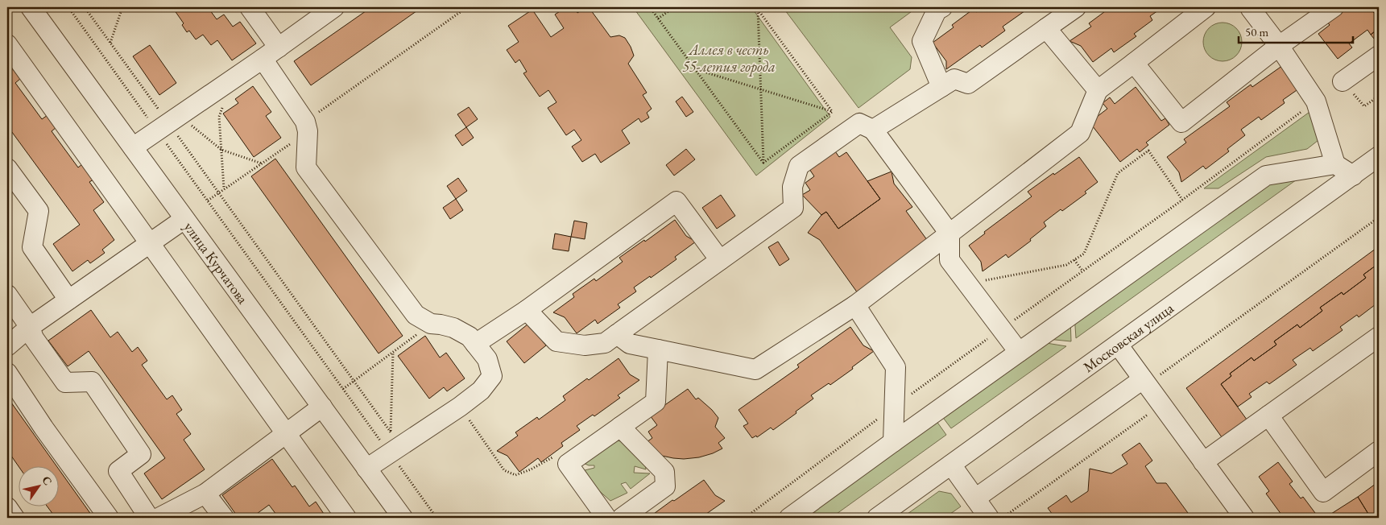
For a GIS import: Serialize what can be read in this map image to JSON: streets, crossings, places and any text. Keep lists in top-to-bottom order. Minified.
{"streets":{"street":["улица Курчатова","Московская улица"]},"parks":["Аллея в честь 55-летия города"],"scale_bar":"50 m","north":"top right"}
